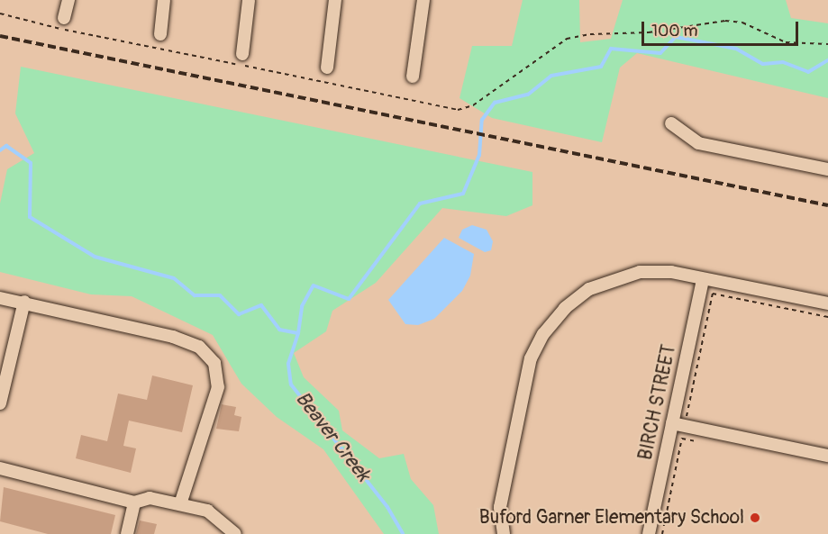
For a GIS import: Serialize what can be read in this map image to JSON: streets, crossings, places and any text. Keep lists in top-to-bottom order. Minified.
{"streets":{"street":["BIRCH STREET"]},"water":["Beaver Creek"],"places":["Buford Garner Elementary School"],"scale_bar":"100 m"}
